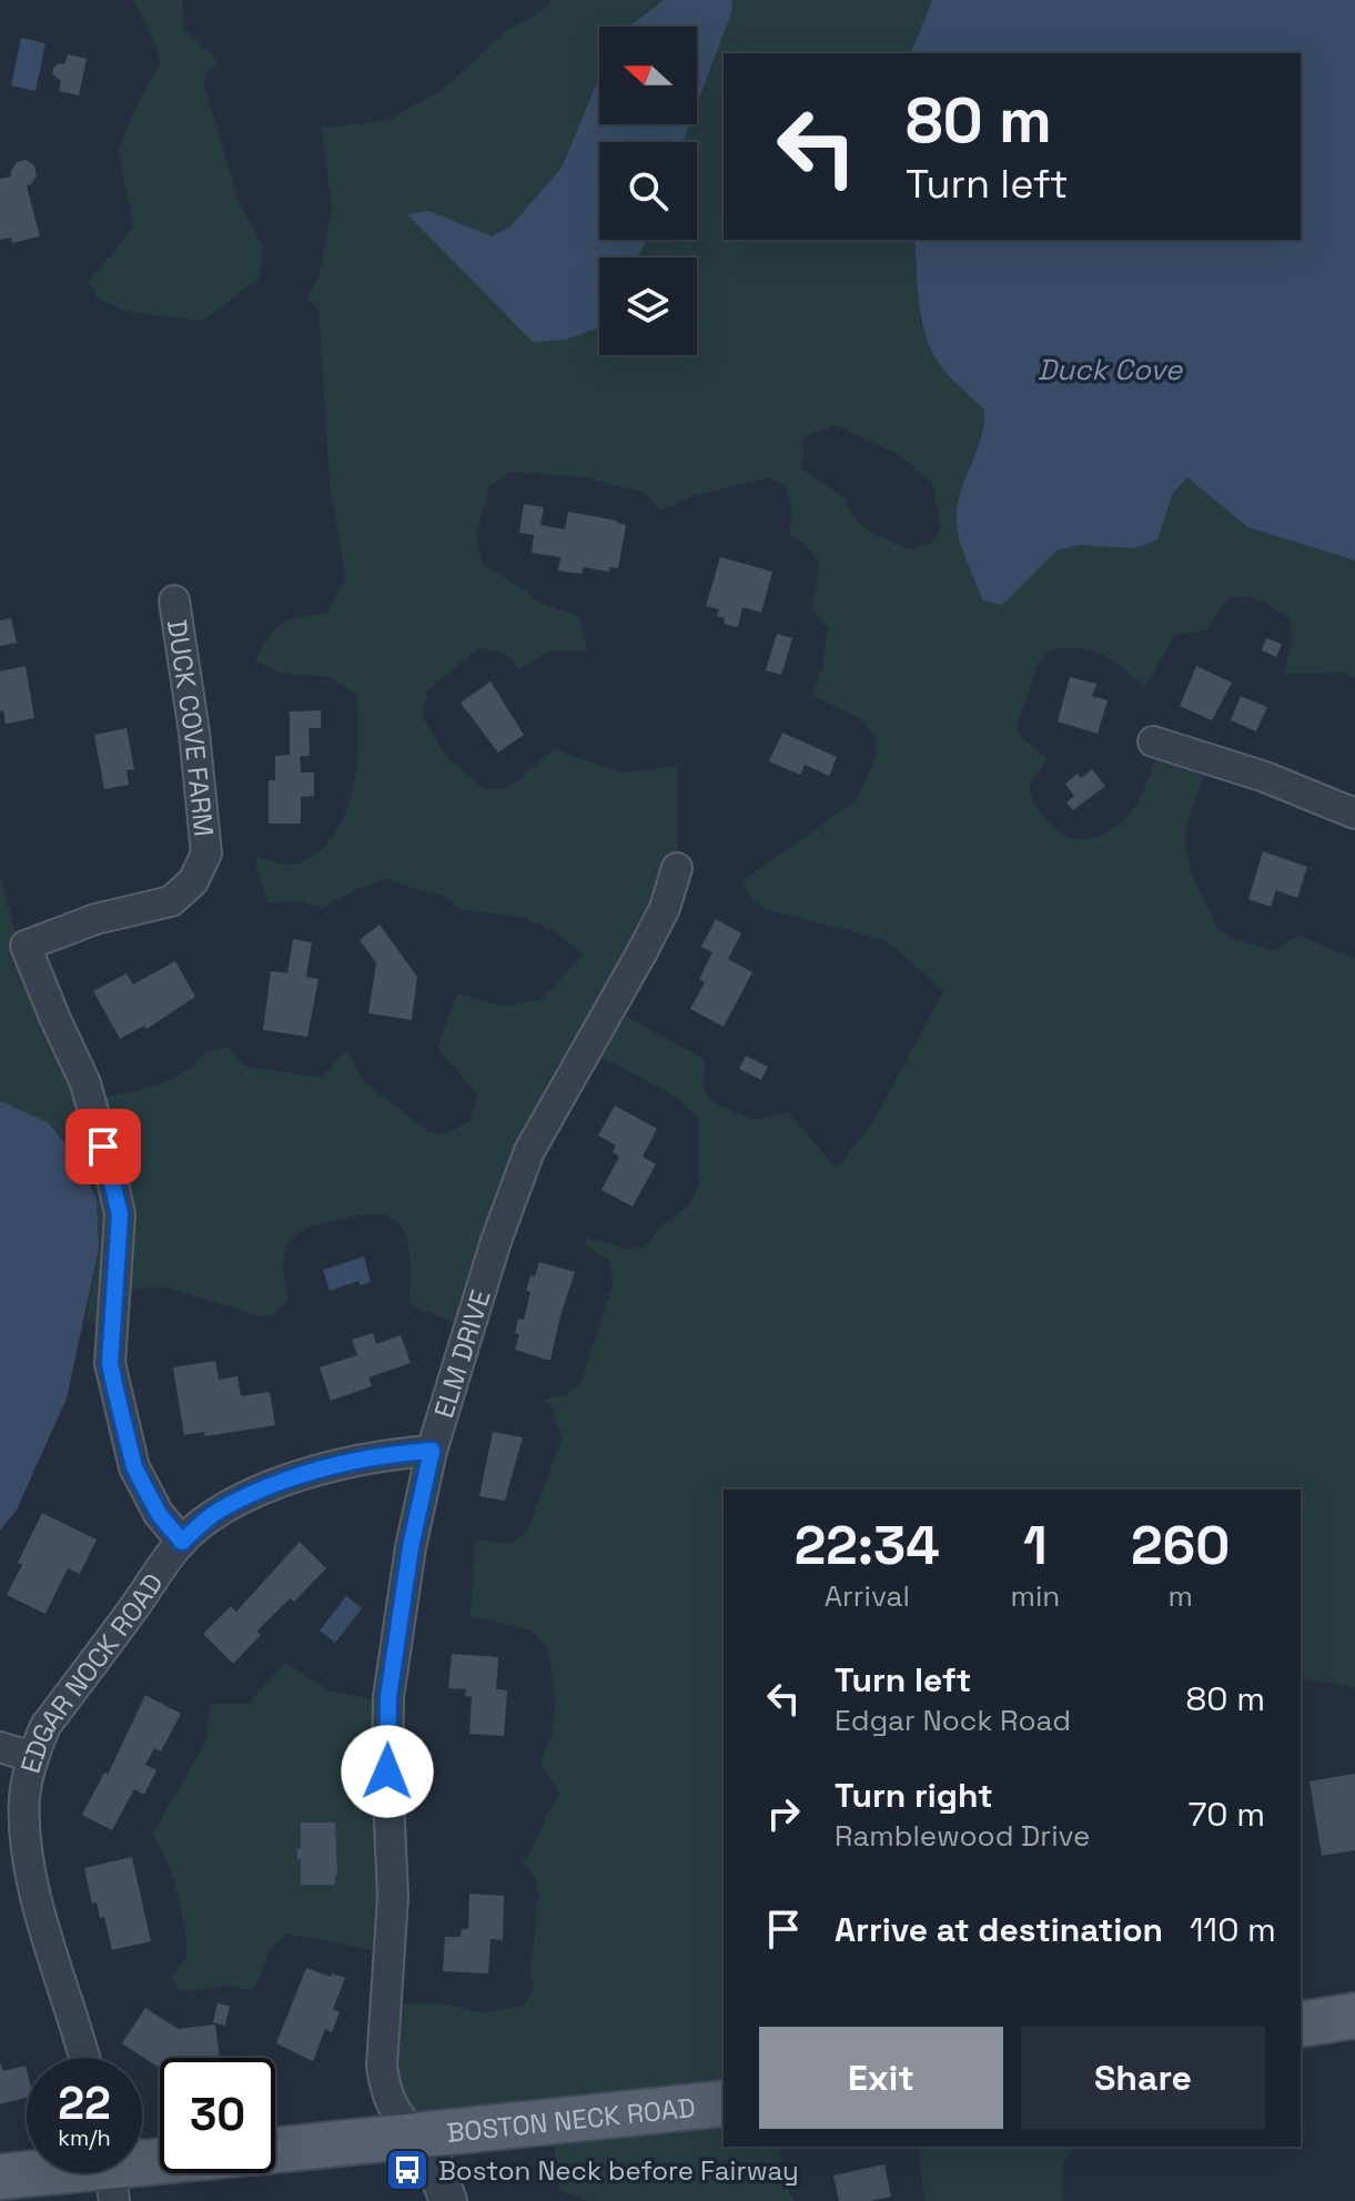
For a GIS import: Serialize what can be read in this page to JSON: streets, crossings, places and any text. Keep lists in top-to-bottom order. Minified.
{"streets":{"main road":["BOSTON NECK ROAD"],"street":["DUCK COVE FARM","ELM DRIVE","EDGAR NOCK ROAD"]},"crossings":[["DUCK COVE FARM","EDGAR NOCK ROAD"],["ELM DRIVE","EDGAR NOCK ROAD"],["ELM DRIVE","BOSTON NECK ROAD"]],"water":["Duck Cove"],"places":{"bus stop":["Boston Neck before Fairway"]},"north":"left","page":{"turn":["80 m","Turn left"],"eta":["22:34","Arrival","1","min","260","m"],"list":[{"name":"Turn left","note":"Edgar Nock Road","value":"80 m"},{"name":"Turn right","note":"Ramblewood Drive","value":"70 m"},{"name":"Arrive at destination","value":"110 m"}],"buttons":["Exit","Share"],"speed":"22 km/h","limit":"30"}}
